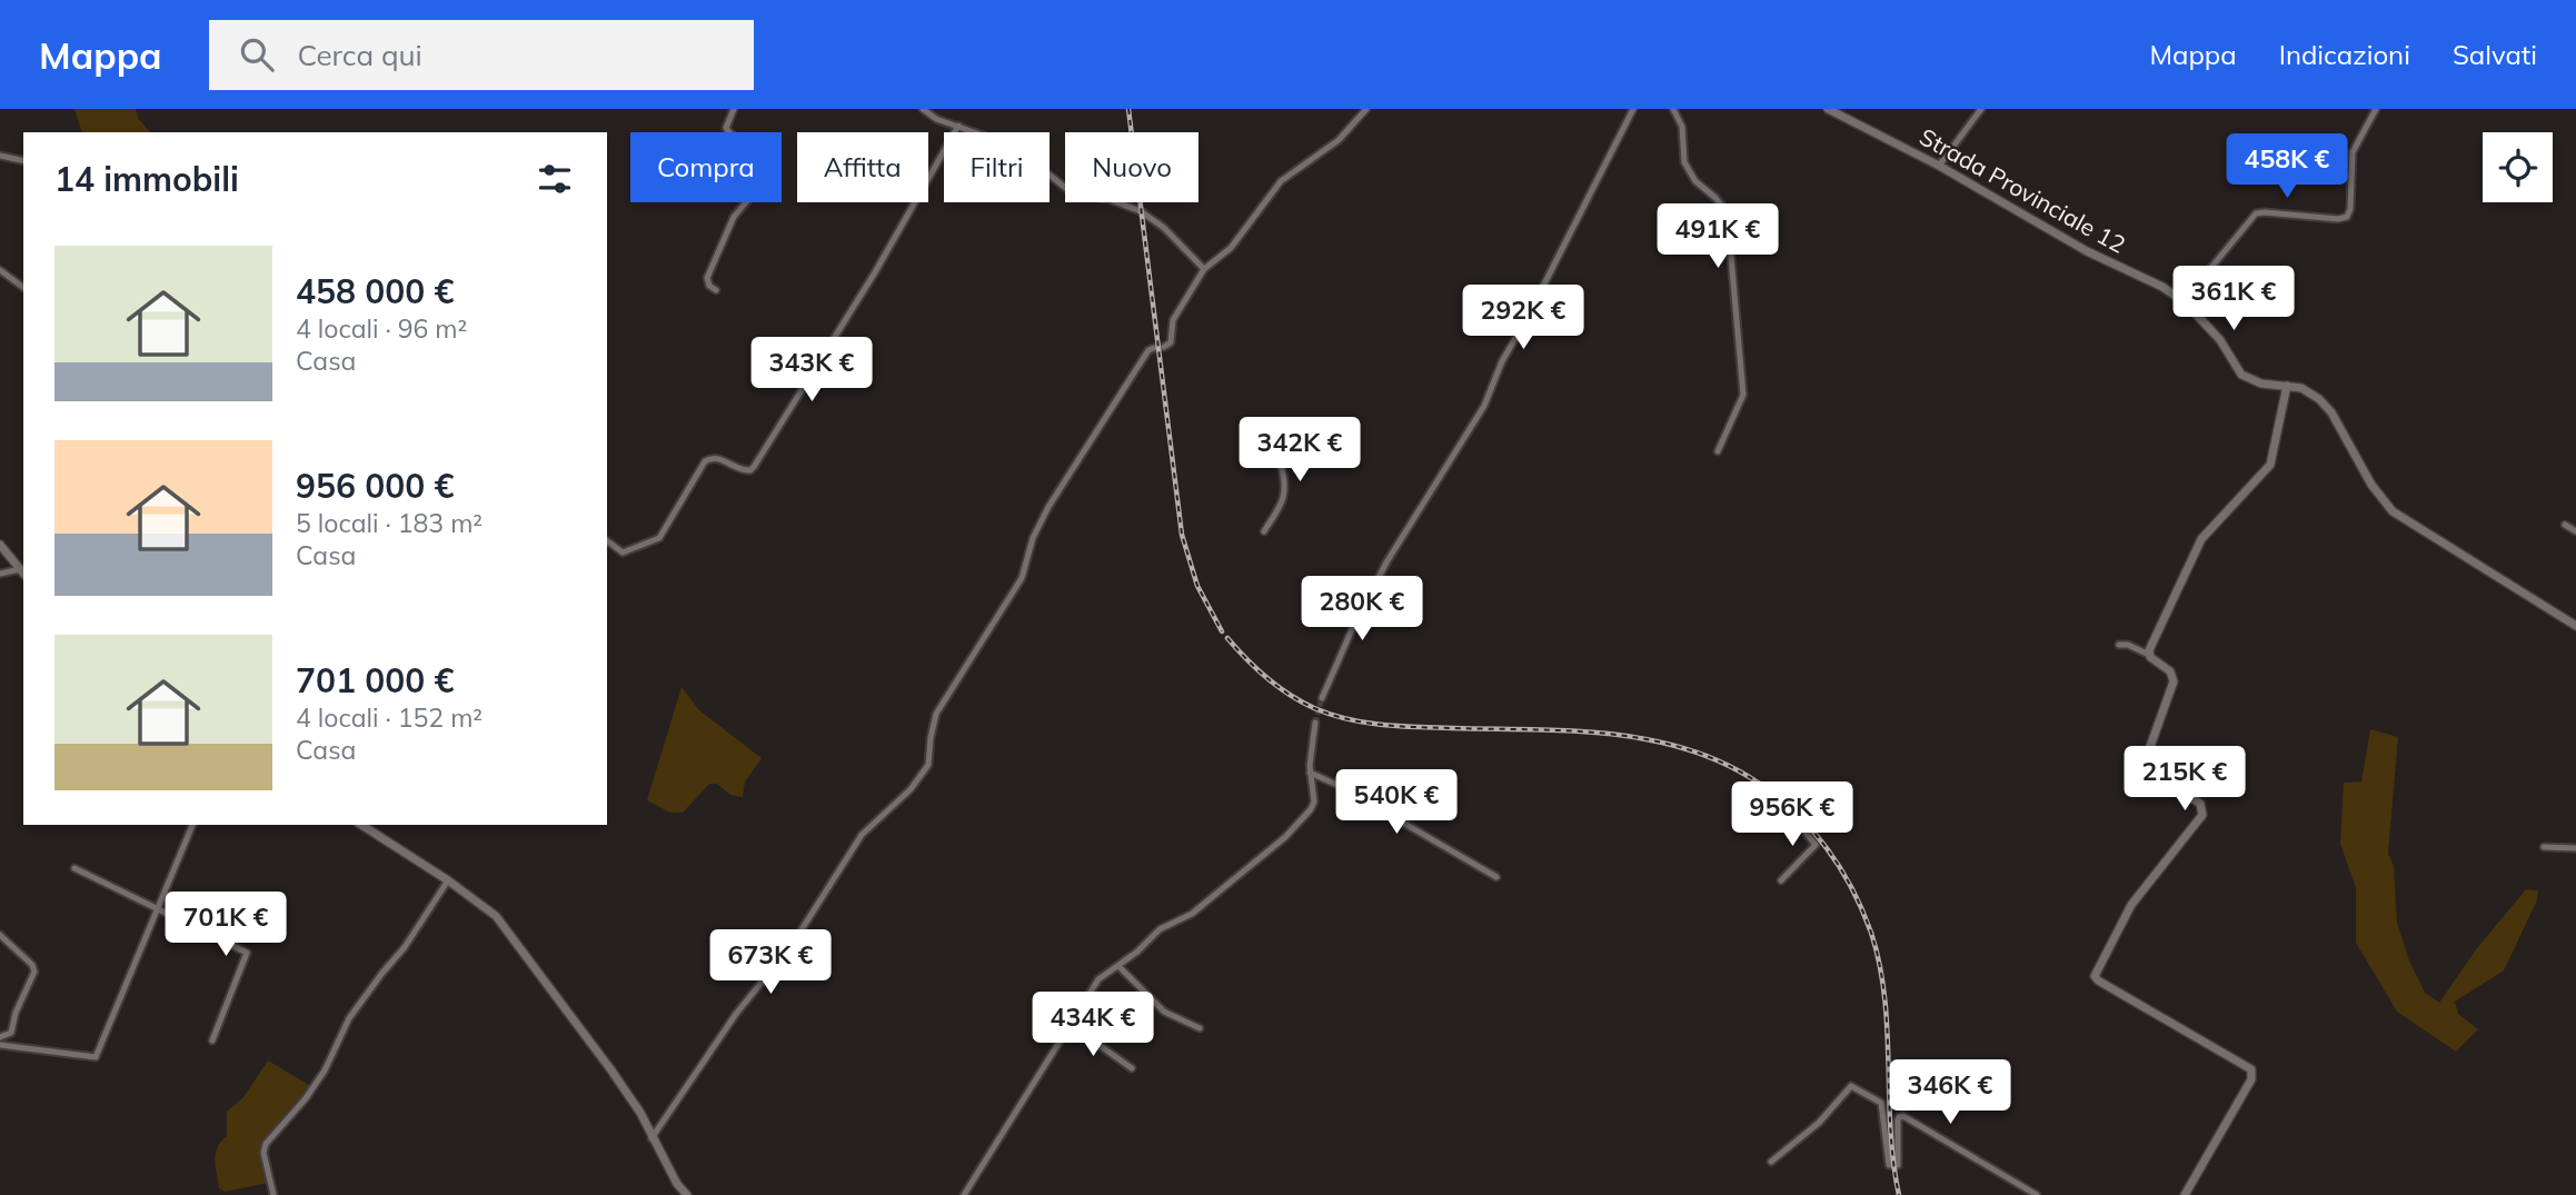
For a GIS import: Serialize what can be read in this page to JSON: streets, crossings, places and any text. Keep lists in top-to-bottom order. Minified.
{"streets":{"street":["Strada Provinciale 12"]},"page":{"header":"Mappa","search":"Cerca qui","nav":["Mappa","Indicazioni","Salvati"],"chip":["Compra","Affitta","Filtri","Nuovo"],"heading":"14 immobili","price":["458K €","491K €","361K €","292K €","343K €","342K €","280K €","215K €","540K €","956K €","701K €","673K €","434K €","346K €"],"list":[{"name":"458 000 €","note":"4 locali · 96 m² · Casa"},{"name":"956 000 €","note":"5 locali · 183 m² · Casa"},{"name":"701 000 €","note":"4 locali · 152 m² · Casa"}]}}
